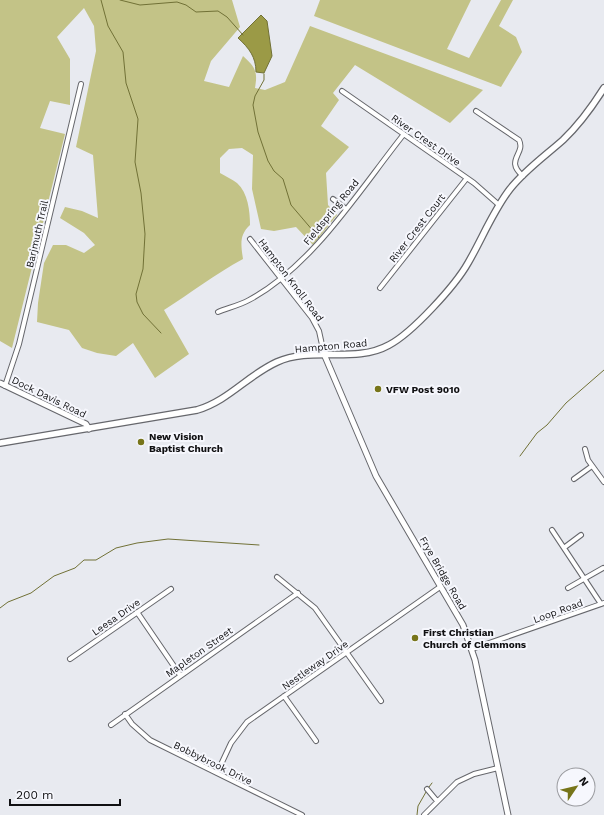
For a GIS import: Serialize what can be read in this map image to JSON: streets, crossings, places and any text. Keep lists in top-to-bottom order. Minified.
{"streets":{"main road":["Hampton Road"],"street":["River Crest Drive","Fieldspring Road","River Crest Court","Barjmuth Trail","Hampton Knoll Road","Dock Davis Road","Frye Bridge Road","Loop Road","Leesa Drive","Mapleton Street","Nestleway Drive","Bobbybrook Drive"]},"crossings":[["River Crest Drive","Fieldspring Road"],["River Crest Drive","River Crest Court"],["River Crest Drive","Hampton Road"],["Fieldspring Road","Hampton Knoll Road"],["Barjmuth Trail","Dock Davis Road"],["Hampton Knoll Road","Hampton Road"],["Hampton Knoll Road","Frye Bridge Road"],["Hampton Road","Dock Davis Road"],["Hampton Road","Frye Bridge Road"],["Frye Bridge Road","Loop Road"],["Frye Bridge Road","Nestleway Drive"],["Mapleton Street","Bobbybrook Drive"],["Nestleway Drive","Bobbybrook Drive"]],"places":["VFW Post 9010","New Vision Baptist Church","First Christian Church of Clemmons"],"scale_bar":"200 m","north":"top right"}
